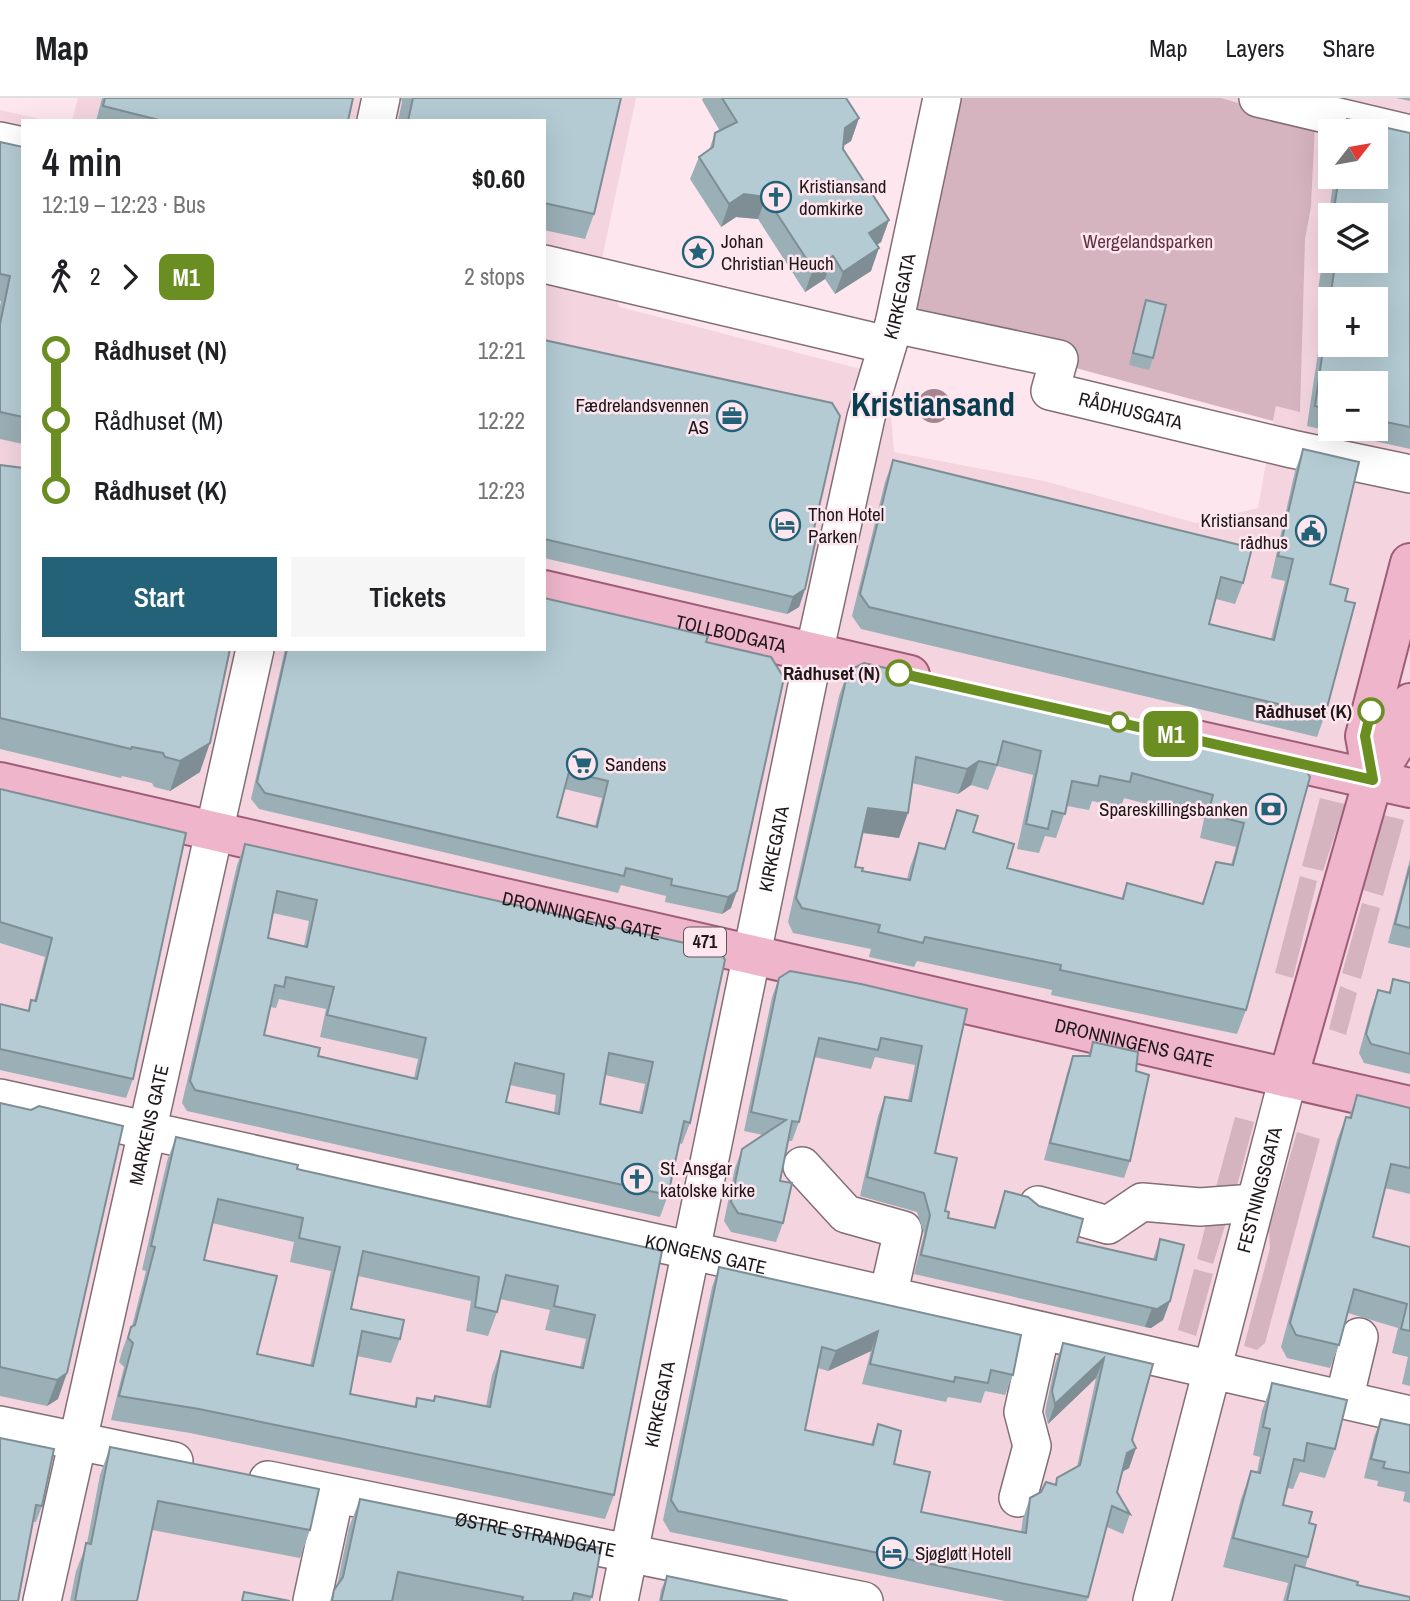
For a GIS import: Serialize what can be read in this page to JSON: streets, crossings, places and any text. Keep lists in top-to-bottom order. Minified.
{"streets":{"main road":["TOLLBODGATA","DRONNINGENS GATE","471","FESTNINGSGATA"],"street":["KIRKEGATA","RÅDHUSGATA","MARKENS GATE","KONGENS GATE","ØSTRE STRANDGATE"]},"crossings":[["KIRKEGATA","RÅDHUSGATA"],["KIRKEGATA","TOLLBODGATA"],["KIRKEGATA","DRONNINGENS GATE"],["KIRKEGATA","KONGENS GATE"],["KIRKEGATA","ØSTRE STRANDGATE"],["DRONNINGENS GATE","MARKENS GATE"],["DRONNINGENS GATE","FESTNINGSGATA"],["MARKENS GATE","KONGENS GATE"],["MARKENS GATE","ØSTRE STRANDGATE"],["FESTNINGSGATA","KONGENS GATE"]],"districts":["Kristiansand"],"parks":["Wergelandsparken"],"places":{"church":["Kristiansand domkirke","St. Ansgar katolske kirke"],"place":["Johan Christian Heuch"],"office":["Fædrelandsvennen AS"],"hotel":["Thon Hotel Parken","Sjøgløtt Hotell"],"public building":["Kristiansand rådhus"],"other":["Rådhuset (N)","Rådhuset (K)"],"supermarket":["Sandens"],"bank":["Spareskillingsbanken"]},"lines":["bus line M1"],"north":"top right","page":{"header":"Map","nav":["Map","Layers","Share"],"on_map":"M1","map_buttons":["+","−"],"heading":["4 min","12:19 – 12:23 · Bus","$0.60"],"legs":["2","M1","2 stops"],"list":[{"name":"Rådhuset (N)","value":"12:21"},{"name":"Rådhuset (M)","value":"12:22"},{"name":"Rådhuset (K)","value":"12:23"}],"buttons":["Start","Tickets"]}}
